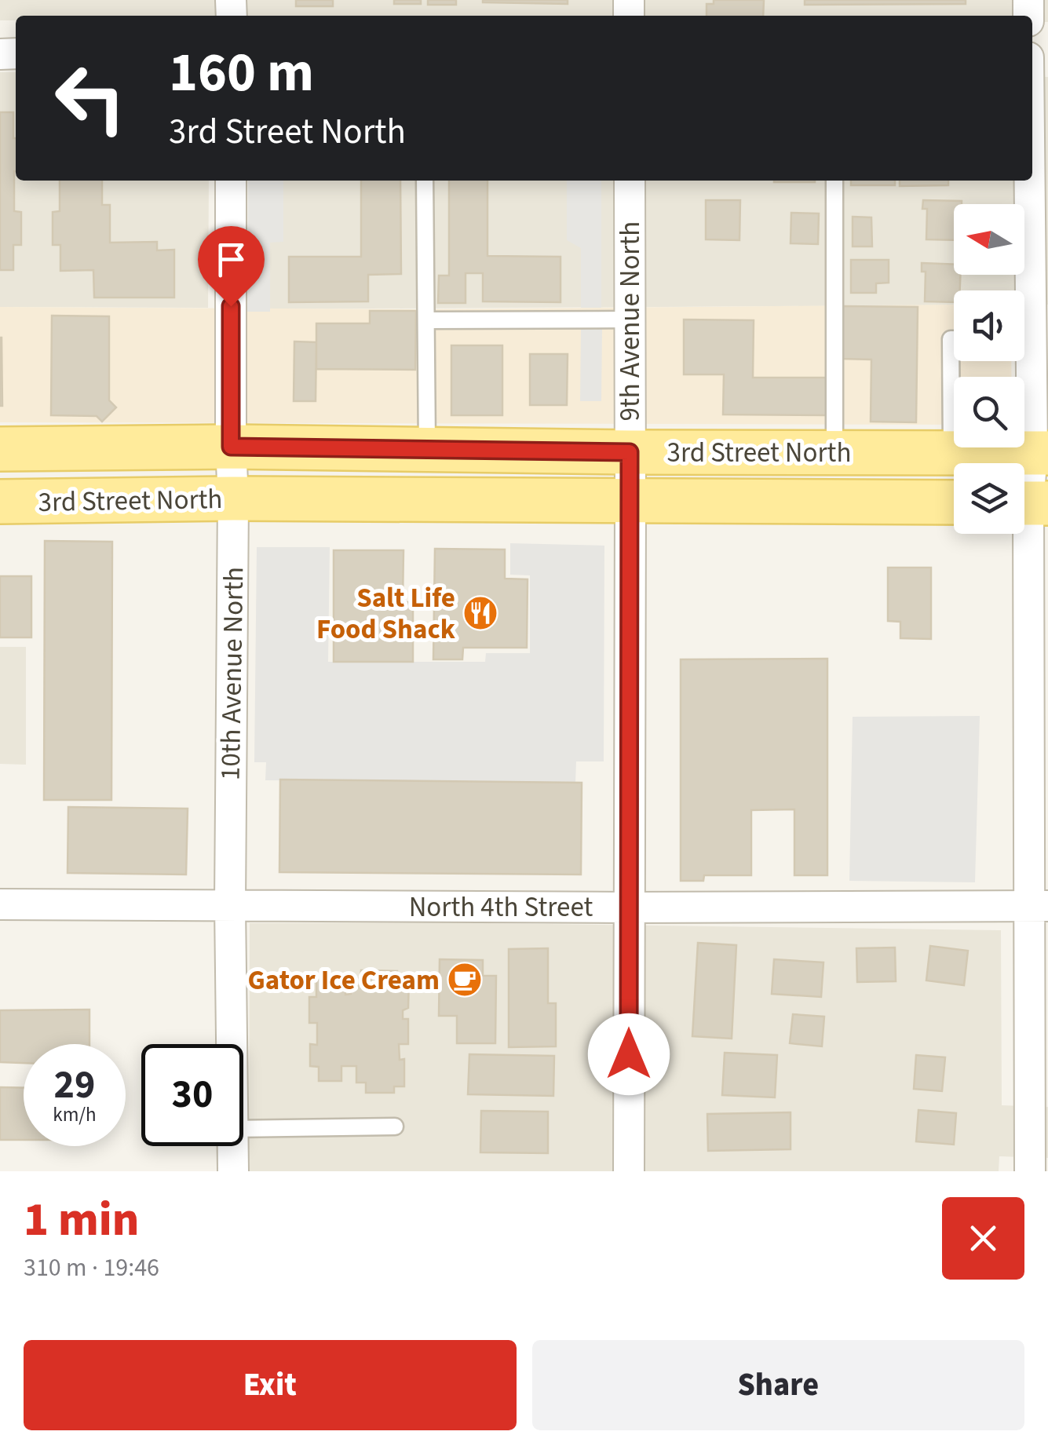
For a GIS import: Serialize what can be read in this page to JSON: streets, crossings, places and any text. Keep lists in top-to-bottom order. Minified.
{"streets":{"main road":["3rd Street North"],"street":["9th Avenue North","10th Avenue North","North 4th Street"]},"crossings":[["9th Avenue North","3rd Street North"],["9th Avenue North","North 4th Street"],["3rd Street North","10th Avenue North"],["10th Avenue North","North 4th Street"]],"places":{"restaurant":["Salt Life Food Shack"],"cafe":["Gator Ice Cream"]},"north":"left","page":{"turn":["160 m","3rd Street North"],"speed":"29 km/h","limit":"30","heading":["1 min","310 m · 19:46"],"buttons":["Exit","Share"]}}
